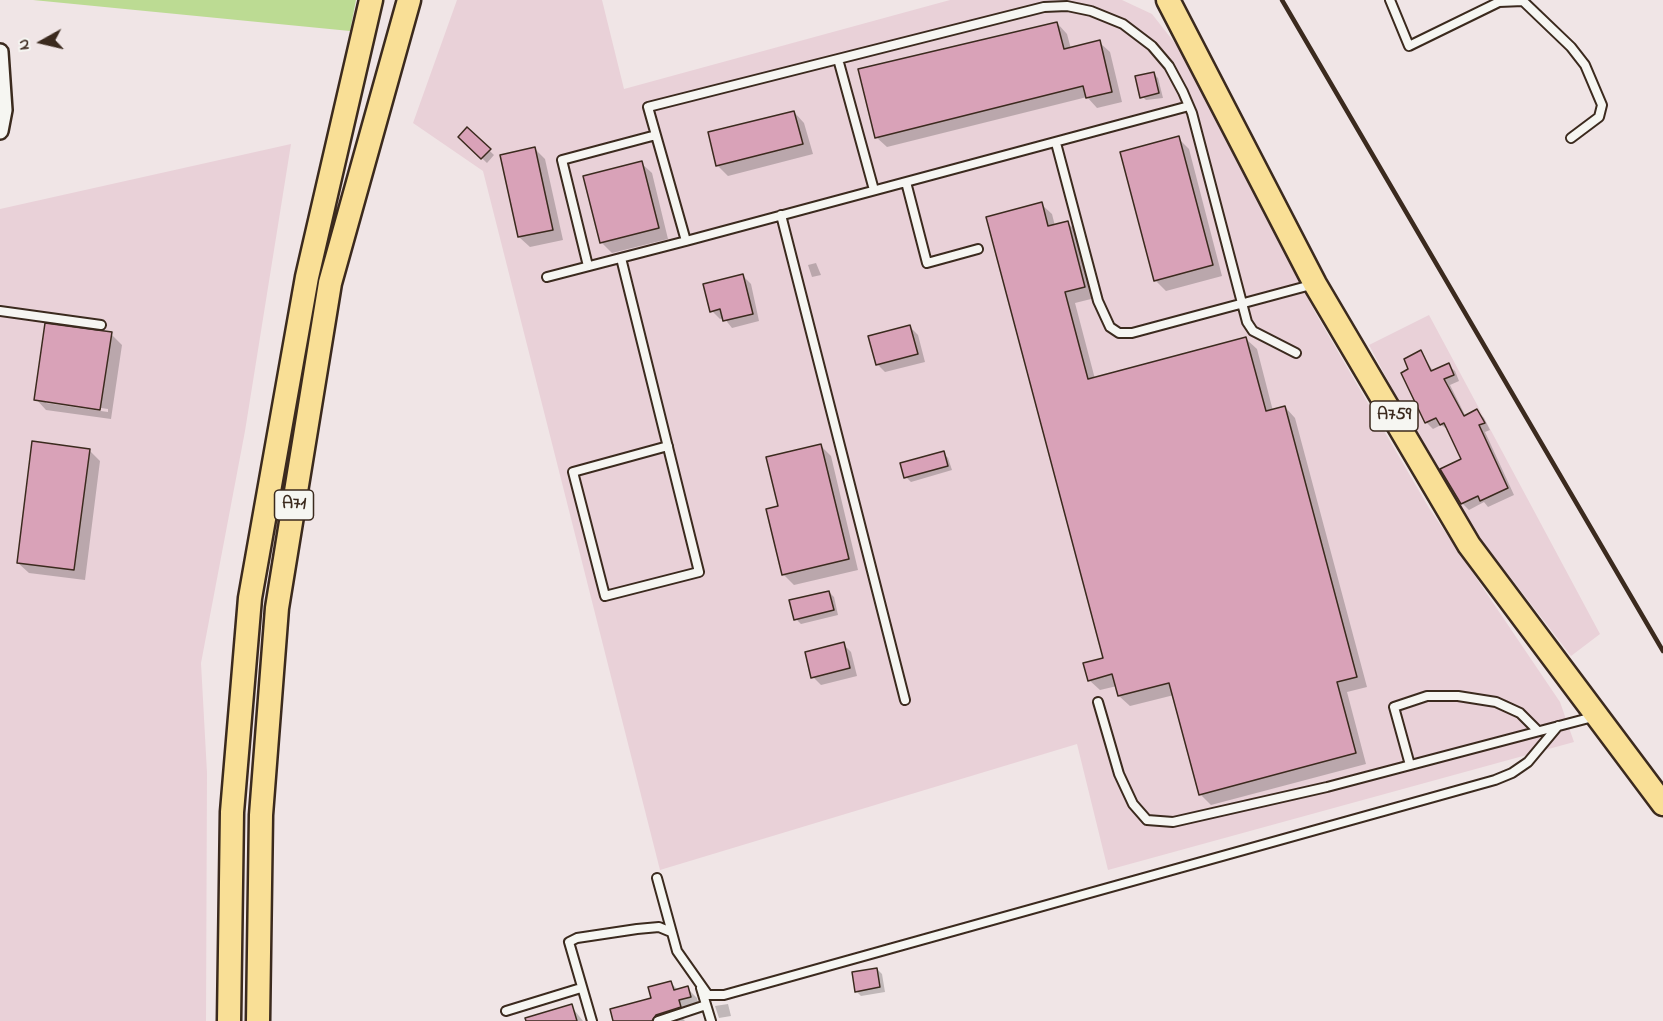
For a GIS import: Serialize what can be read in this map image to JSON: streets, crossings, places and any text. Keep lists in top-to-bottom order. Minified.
{"streets":{"main road":["A759","A71"]},"north":"left"}
